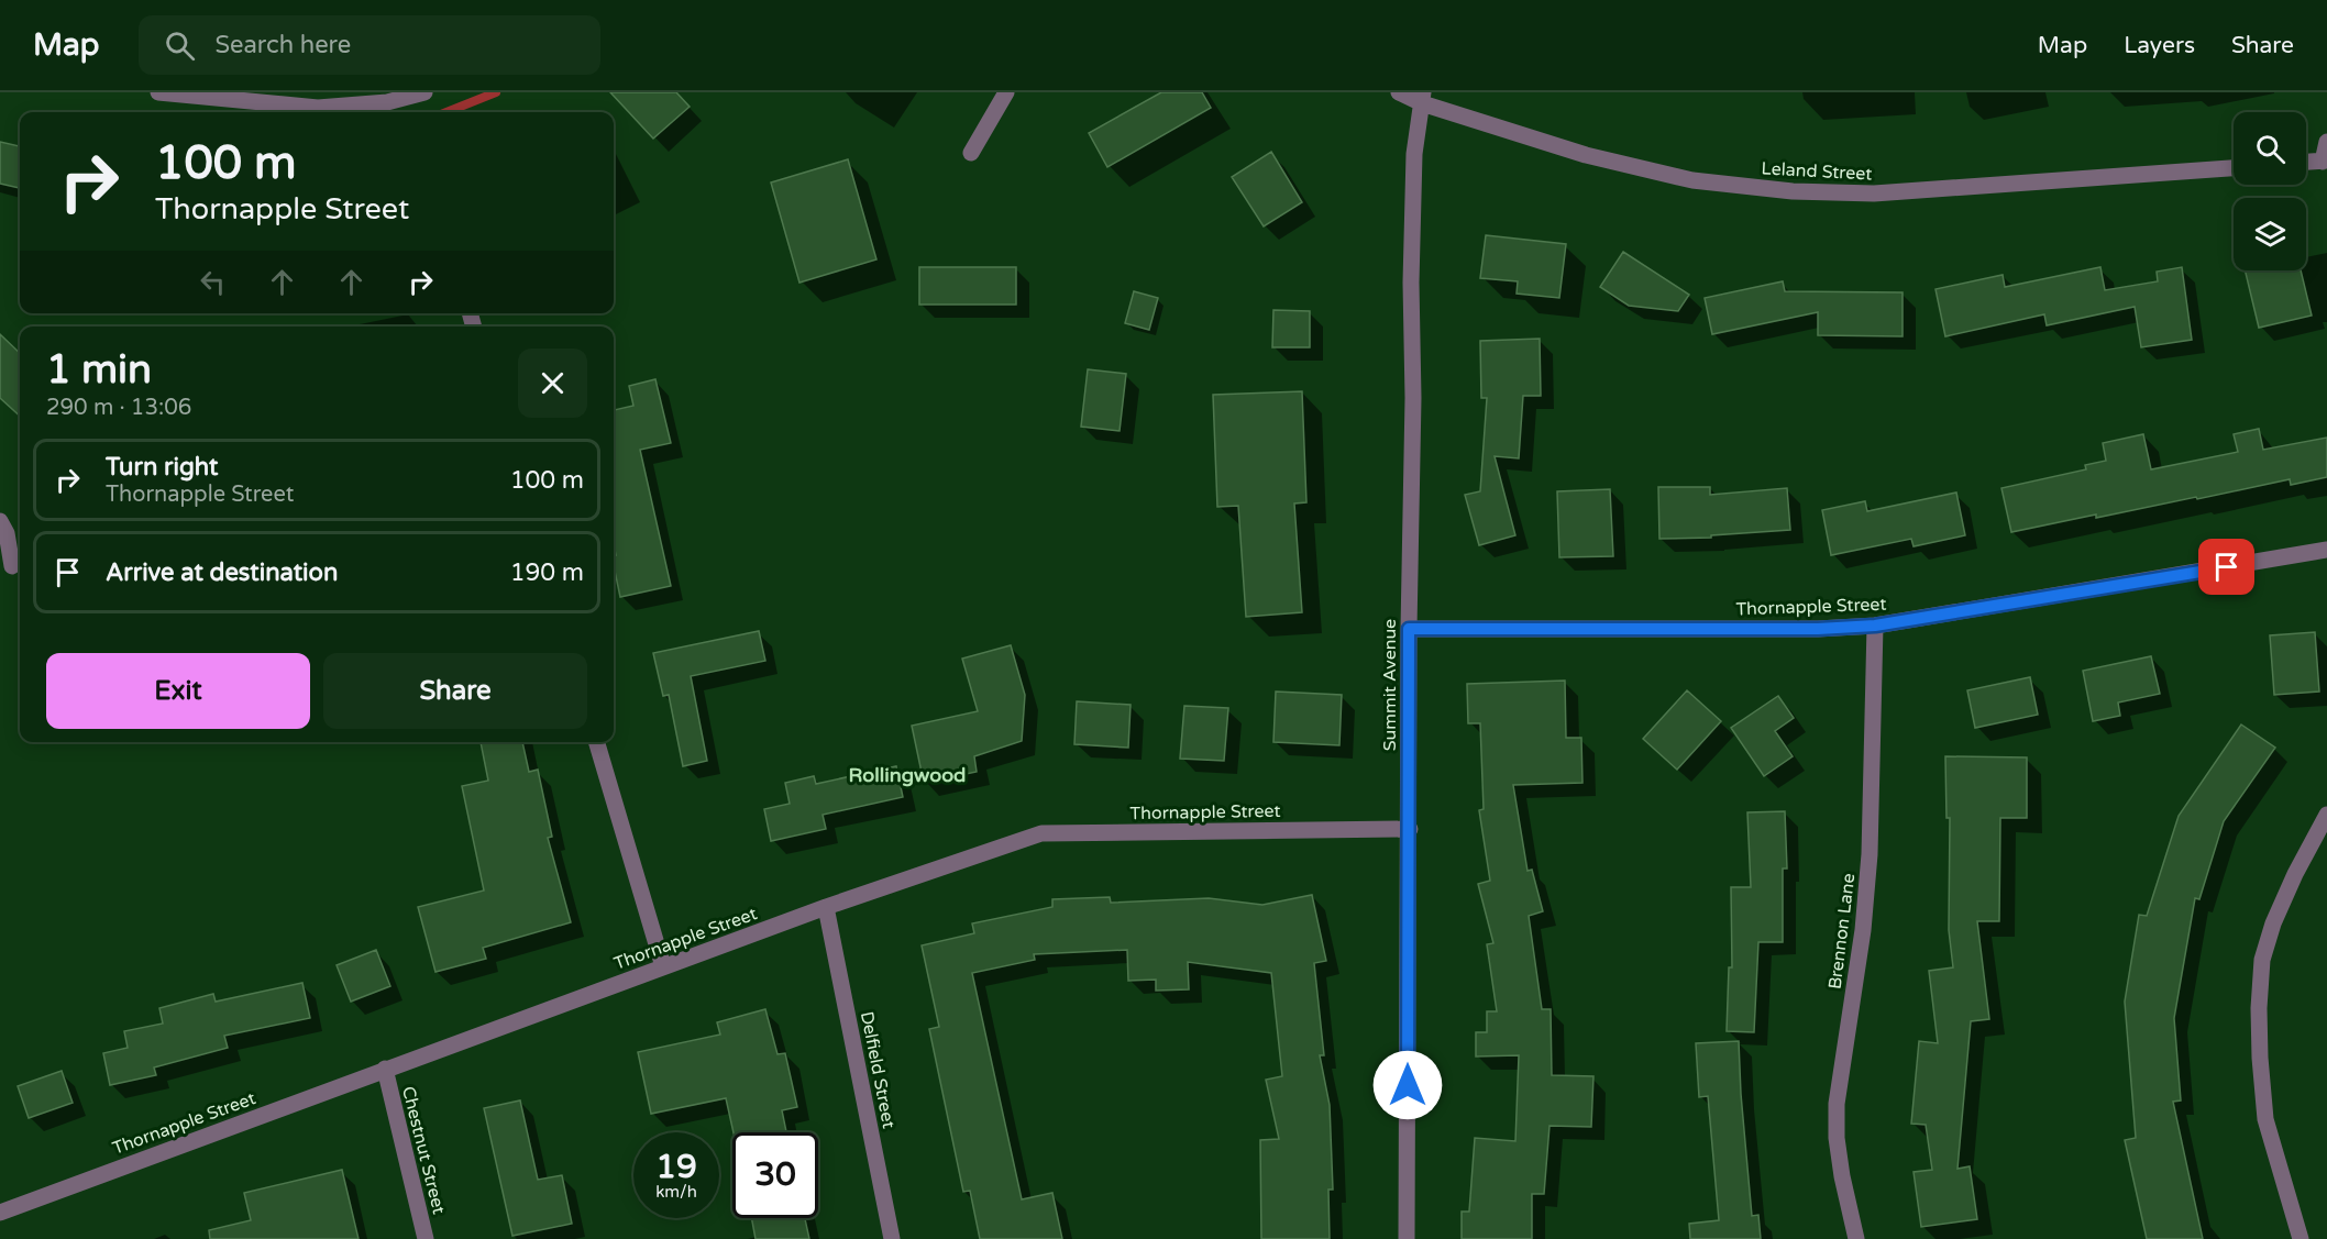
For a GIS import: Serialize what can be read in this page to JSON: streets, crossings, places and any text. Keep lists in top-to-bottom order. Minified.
{"streets":{"street":["Leland Street","Thornapple Street","Summit Avenue","Brennon Lane","Delfield Street","Chestnut Street"]},"crossings":[["Leland Street","Summit Avenue"],["Thornapple Street","Summit Avenue"],["Thornapple Street","Brennon Lane"],["Thornapple Street","Delfield Street"],["Thornapple Street","Chestnut Street"]],"districts":["Rollingwood"],"page":{"header":"Map","search":"Search here","nav":["Map","Layers","Share"],"turn":["100 m","Thornapple Street"],"heading":["1 min","290 m · 13:06"],"list":[{"name":"Turn right","note":"Thornapple Street","value":"100 m"},{"name":"Arrive at destination","value":"190 m"}],"buttons":["Exit","Share"],"speed":"19 km/h","limit":"30"}}
